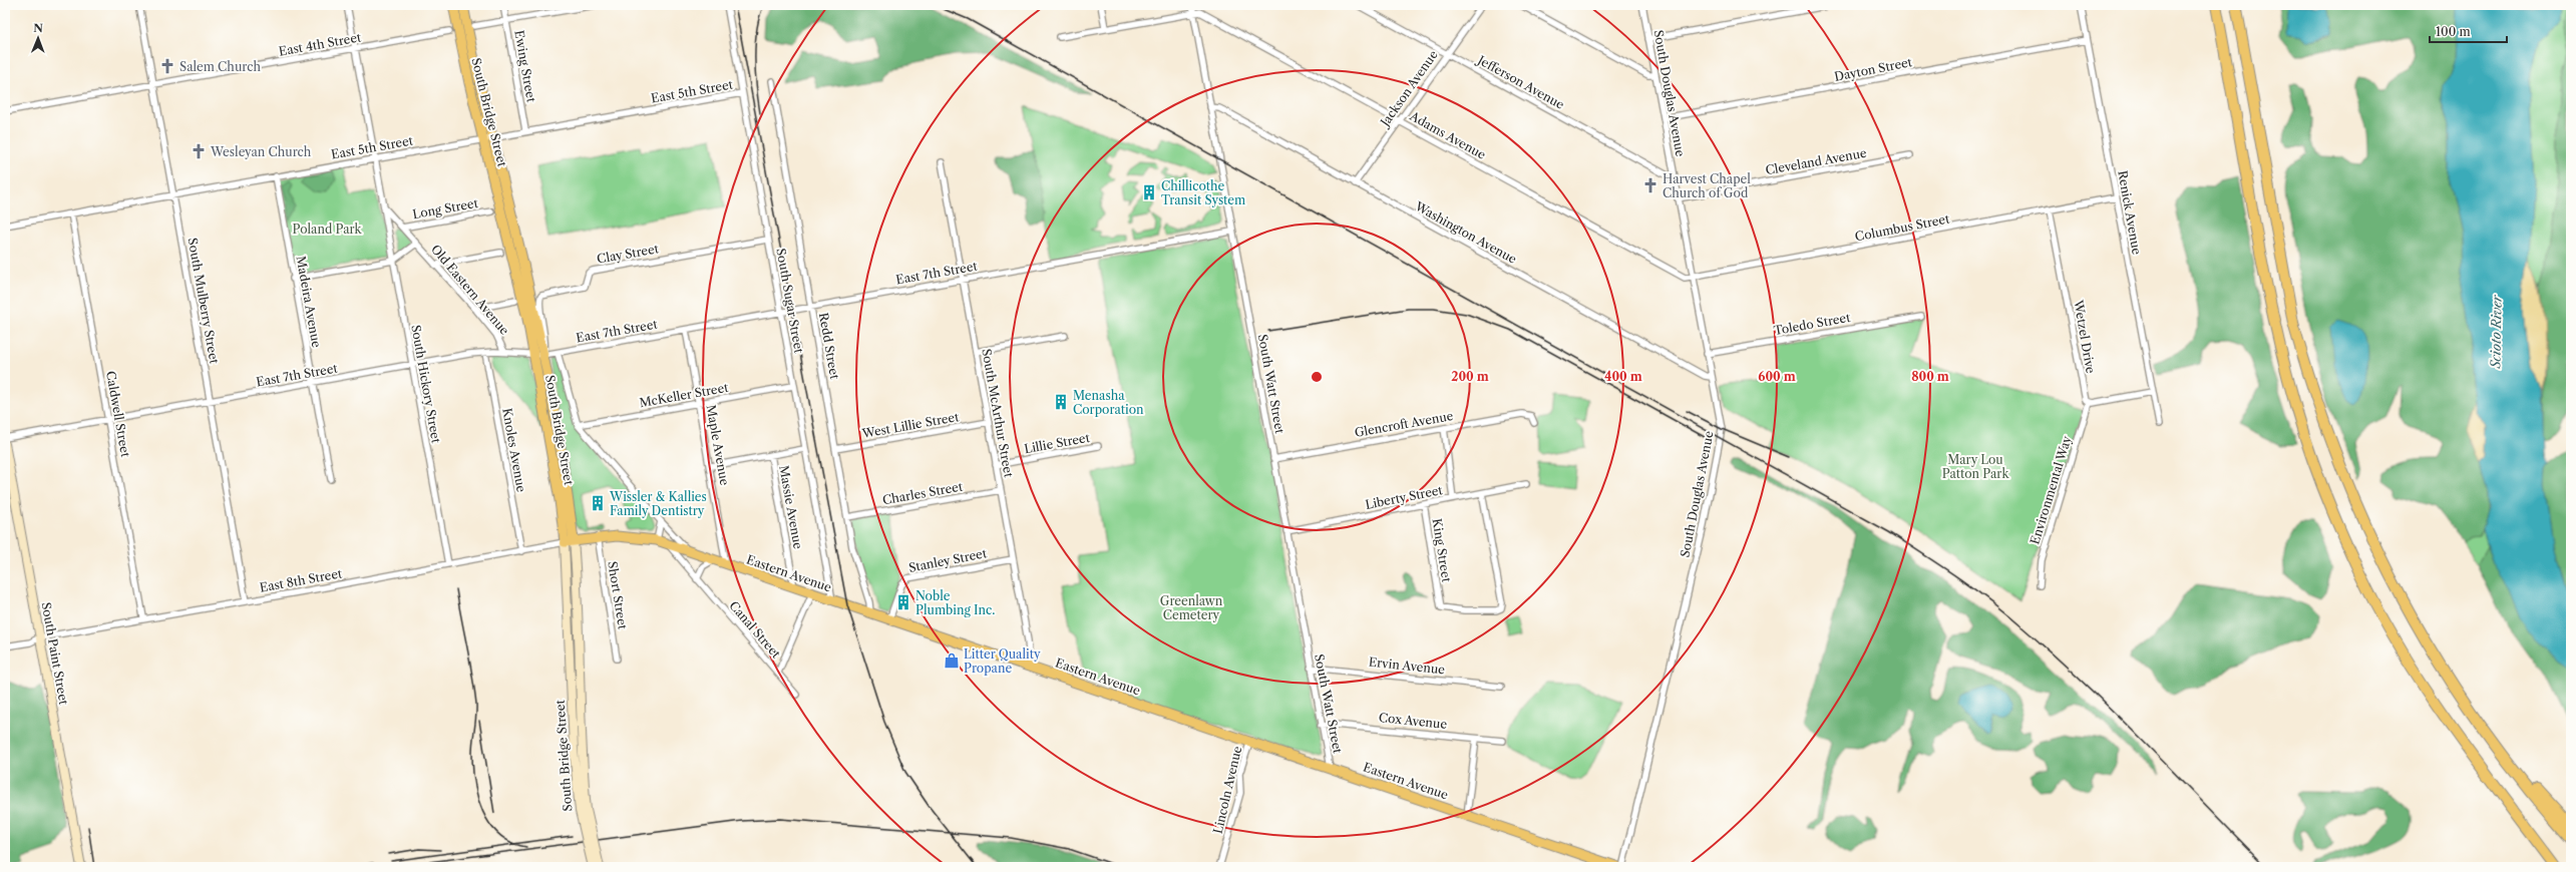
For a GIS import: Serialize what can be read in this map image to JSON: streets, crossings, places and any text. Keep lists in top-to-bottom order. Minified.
{"streets":{"main road":["South Bridge Street","Eastern Avenue","South Paint Street"],"street":["East 4th Street","Ewing Street","Dayton Street","Jefferson Avenue","Jackson Avenue","East 5th Street","South Douglas Avenue","Adams Avenue","Cleveland Avenue","Long Street","Renick Avenue","Columbus Street","Washington Avenue","Clay Street","East 7th Street","Old Eastern Avenue","South Mulberry Street","South Sugar Street","Madeira Avenue","Toledo Street","Wetzel Drive","Redd Street","South Hickory Street","South Watt Street","McKeller Street","South McArthur Street","Caldwell Street","Glencroft Avenue","West Lillie Street","Lillie Street","Maple Avenue","Knoles Avenue","Environmental Way","Charles Street","Liberty Street","Massie Avenue","King Street","Stanley Street","East 8th Street","Short Street","Canal Street","Ervin Avenue","Cox Avenue","Lincoln Avenue"]},"crossings":[["East 4th Street","South Mulberry Street"],["East 4th Street","South Hickory Street"],["Ewing Street","East 5th Street"],["Dayton Street","South Douglas Avenue"],["Dayton Street","Renick Avenue"],["Jefferson Avenue","Jackson Avenue"],["Jefferson Avenue","South Douglas Avenue"],["Jackson Avenue","Adams Avenue"],["Jackson Avenue","Washington Avenue"],["East 5th Street","South Bridge Street"],["East 5th Street","South Mulberry Street"],["East 5th Street","South Sugar Street"],["East 5th Street","Madeira Avenue"],["East 5th Street","South Hickory Street"],["East 5th Street","Caldwell Street"],["South Douglas Avenue","Adams Avenue"],["South Douglas Avenue","Cleveland Avenue"],["South Douglas Avenue","Columbus Street"],["South Douglas Avenue","Washington Avenue"],["South Douglas Avenue","Toledo Street"],["South Bridge Street","Clay Street"],["South Bridge Street","East 7th Street"],["South Bridge Street","Eastern Avenue"],["South Bridge Street","East 8th Street"],["Adams Avenue","Columbus Street"],["Adams Avenue","South Watt Street"],["Long Street","South Hickory Street"],["Renick Avenue","Columbus Street"],["Columbus Street","Wetzel Drive"],["Washington Avenue","South Watt Street"],["Clay Street","East 7th Street"],["Clay Street","South Sugar Street"],["East 7th Street","Old Eastern Avenue"],["East 7th Street","South Mulberry Street"],["East 7th Street","South Sugar Street"],["East 7th Street","Madeira Avenue"],["East 7th Street","Redd Street"],["East 7th Street","South Hickory Street"],["East 7th Street","South Watt Street"],["East 7th Street","South McArthur Street"],["East 7th Street","Caldwell Street"],["East 7th Street","Maple Avenue"],["East 7th Street","Knoles Avenue"],["Old Eastern Avenue","South Hickory Street"],["South Mulberry Street","East 8th Street"],["South Sugar Street","McKeller Street"],["South Sugar Street","Eastern Avenue"],["Wetzel Drive","Environmental Way"],["Redd Street","West Lillie Street"],["Redd Street","Charles Street"],["Redd Street","Eastern Avenue"],["South Hickory Street","East 8th Street"],["South Watt Street","Glencroft Avenue"],["South Watt Street","Liberty Street"],["South Watt Street","Eastern Avenue"],["South Watt Street","Ervin Avenue"],["South Watt Street","Cox Avenue"],["McKeller Street","Maple Avenue"],["South McArthur Street","West Lillie Street"],["South McArthur Street","Lillie Street"],["South McArthur Street","Charles Street"],["South McArthur Street","Stanley Street"],["South McArthur Street","Eastern Avenue"],["Caldwell Street","East 8th Street"],["Maple Avenue","Eastern Avenue"],["Knoles Avenue","East 8th Street"],["Liberty Street","King Street"],["Massie Avenue","Eastern Avenue"],["Stanley Street","Eastern Avenue"],["Eastern Avenue","East 8th Street"],["Eastern Avenue","Short Street"],["Eastern Avenue","Canal Street"],["Eastern Avenue","Lincoln Avenue"],["East 8th Street","South Paint Street"]],"water":["Scioto River"],"parks":["Poland Park","Mary Lou Patton Park","Greenlawn Cemetery"],"places":{"church":["Salem Church","Wesleyan Church","Harvest Chapel Church of God"],"building":["Chillicothe Transit System","Menasha Corporation","Wissler & Kallies Family Dentistry","Noble Plumbing Inc."],"shop":["Litter Quality Propane"]},"scale_bar":"100 m","north":"top","rings":["200 m","400 m","600 m","800 m"]}
